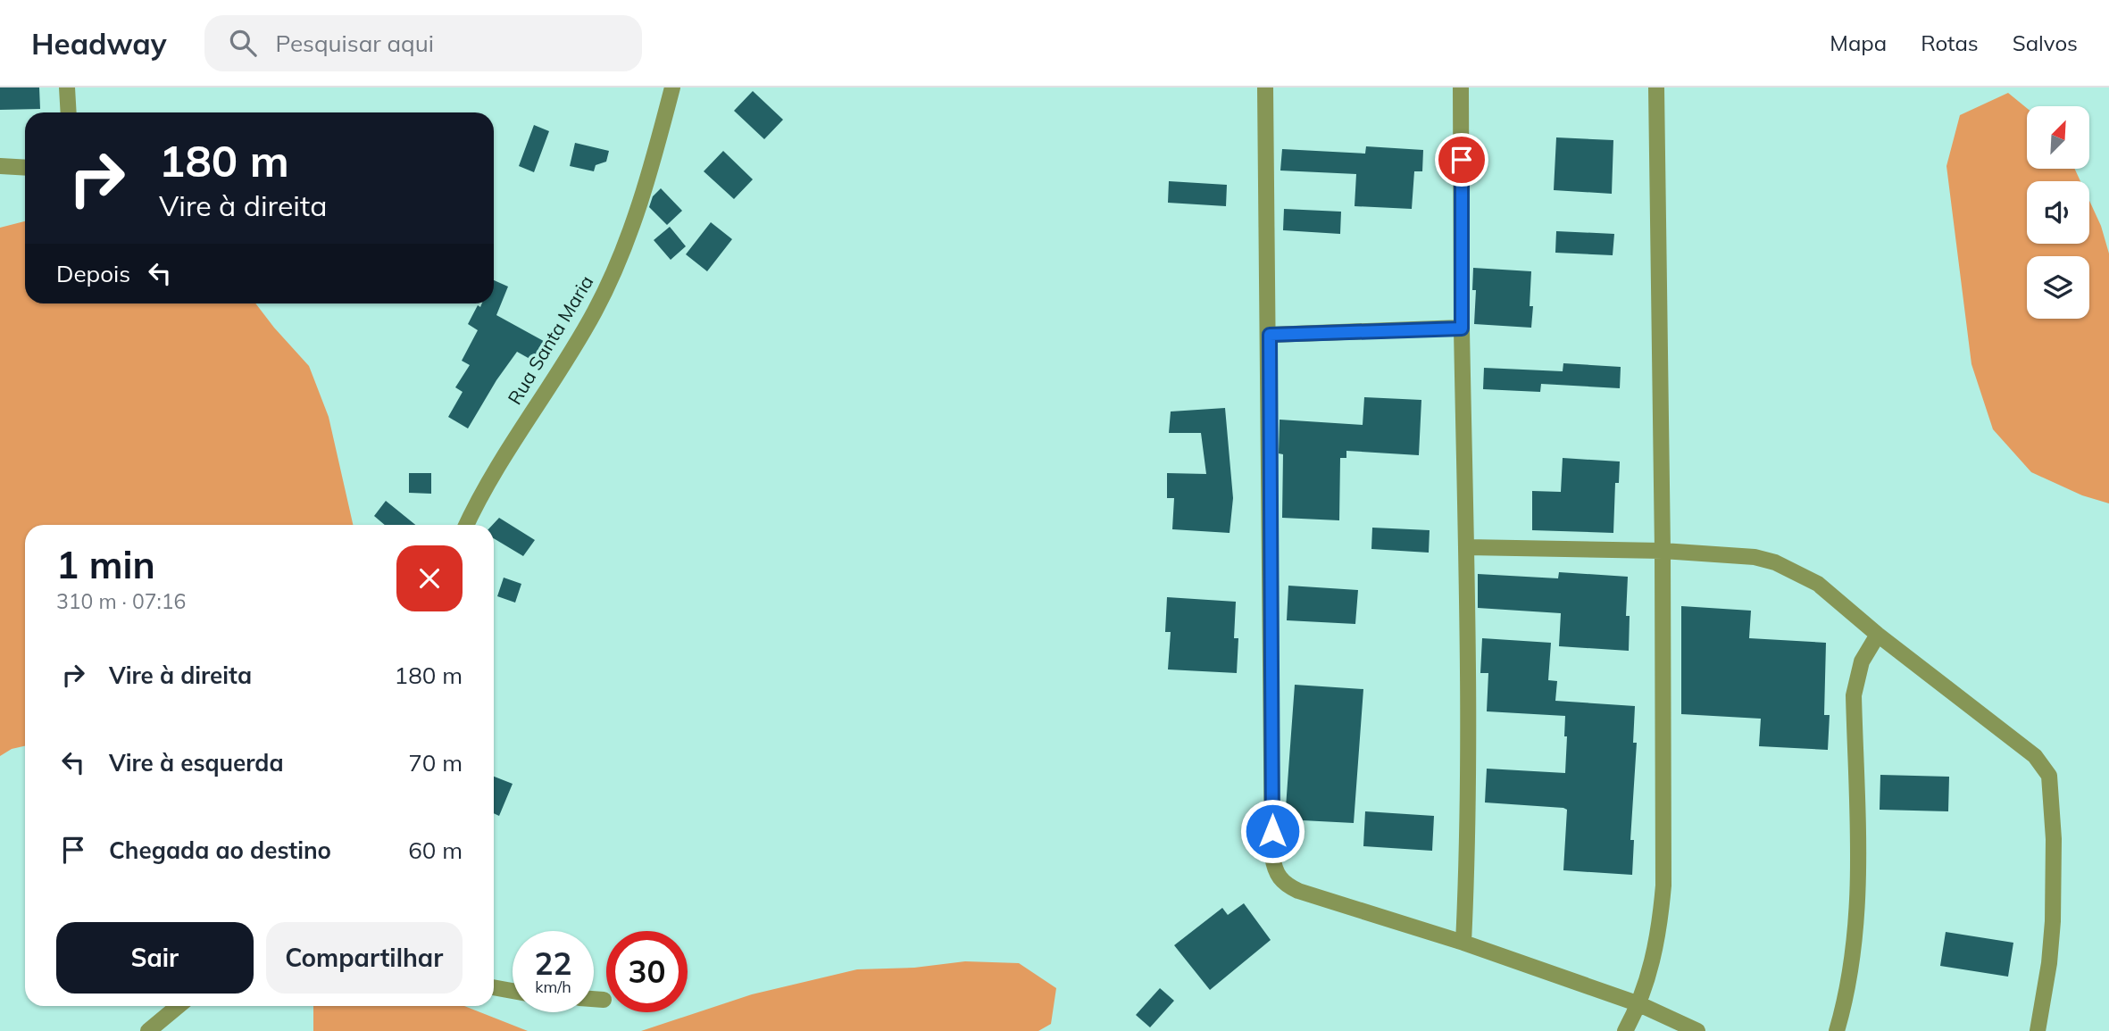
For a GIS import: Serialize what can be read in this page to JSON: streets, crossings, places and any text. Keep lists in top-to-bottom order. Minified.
{"streets":{"street":["Rua Santa Maria"]},"north":"top right","page":{"header":"Headway","search":"Pesquisar aqui","nav":["Mapa","Rotas","Salvos"],"turn":["180 m","Vire à direita"],"then":"Depois","heading":["1 min","310 m · 07:16"],"list":[{"name":"Vire à direita","value":"180 m"},{"name":"Vire à esquerda","value":"70 m"},{"name":"Chegada ao destino","value":"60 m"}],"buttons":["Sair","Compartilhar"],"speed":"22 km/h","limit":"30"}}
